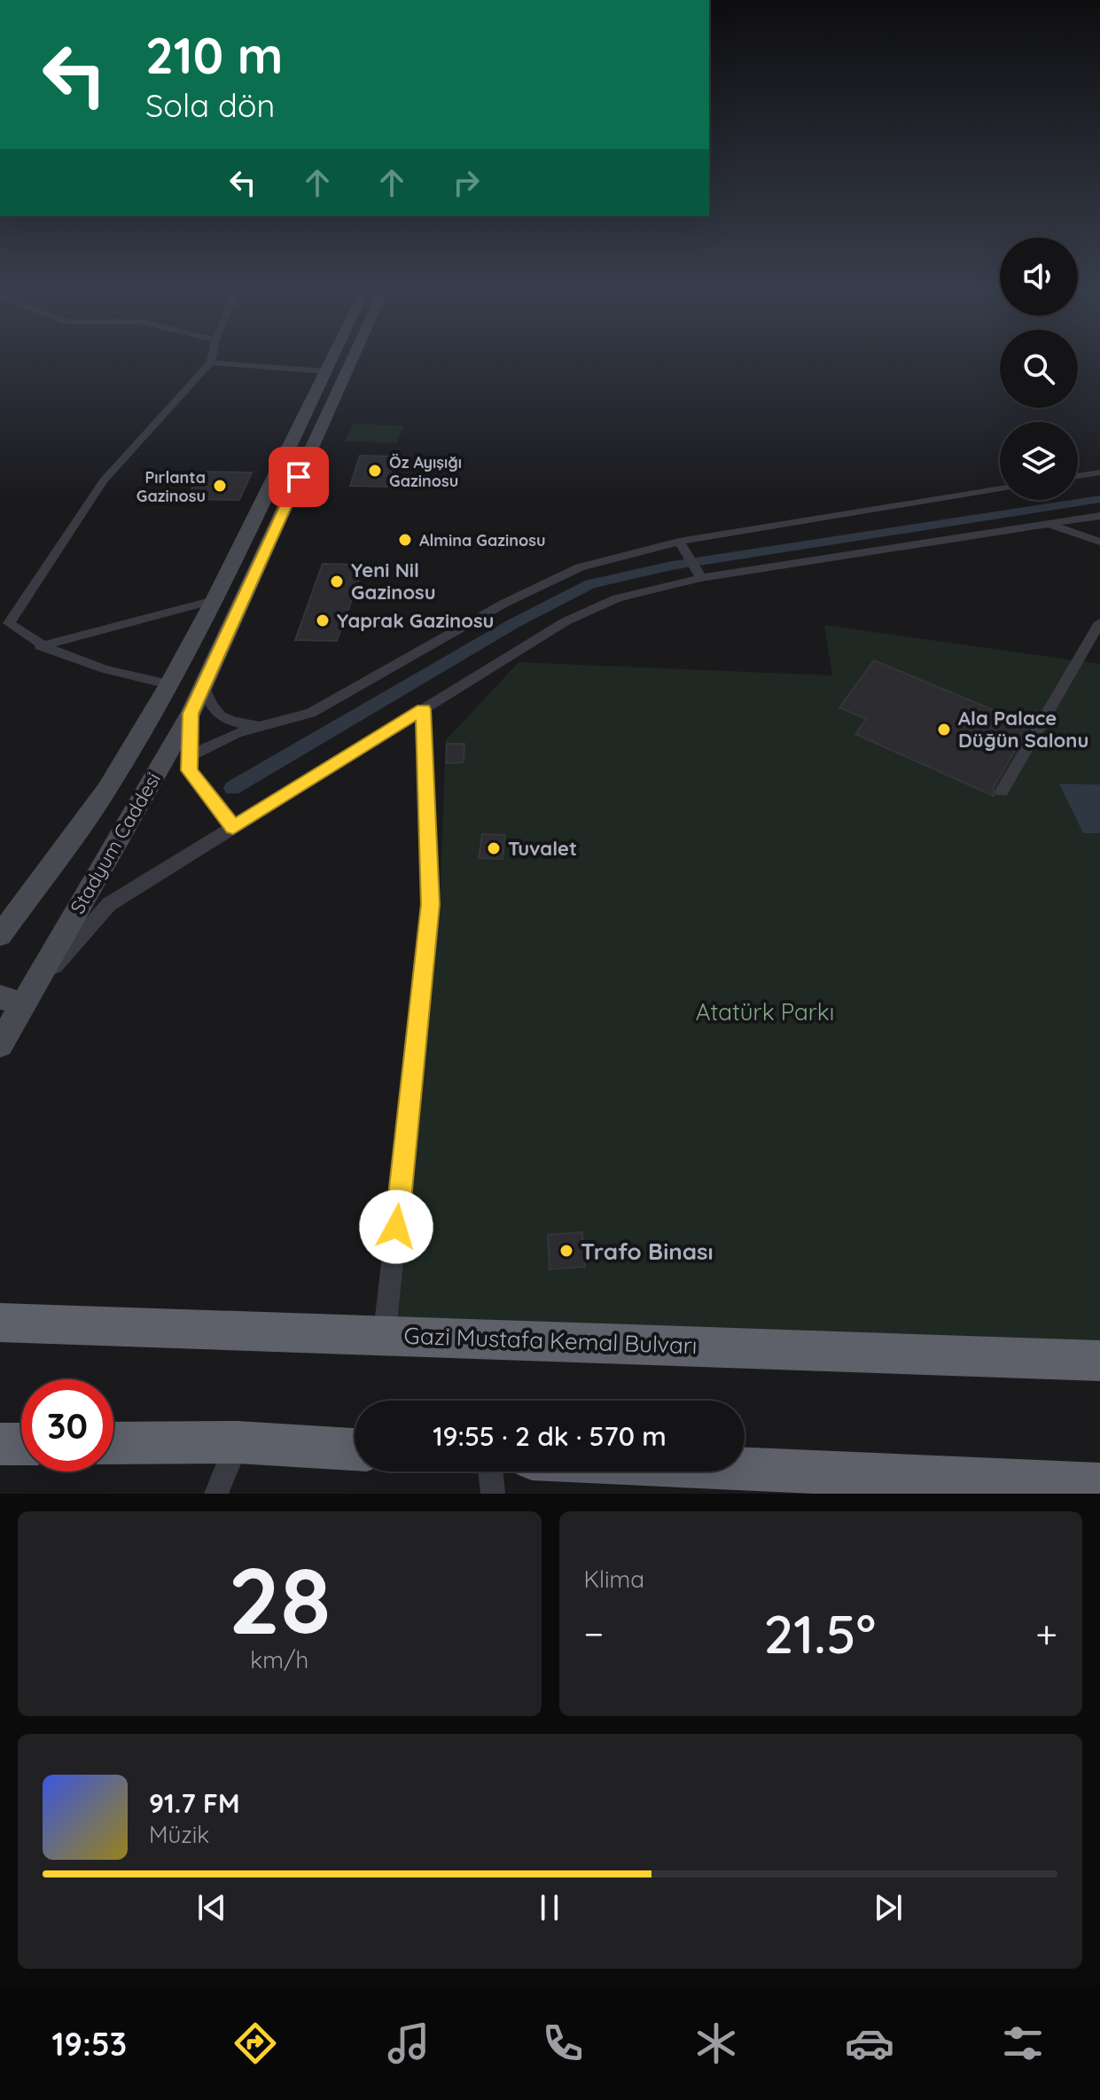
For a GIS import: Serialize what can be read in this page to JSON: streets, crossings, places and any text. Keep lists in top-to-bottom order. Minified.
{"streets":{"highway":["Gazi Mustafa Kemal Bulvarı"],"main road":["Stadyum Caddesi"]},"parks":["Atatürk Parkı"],"places":["Öz Ayışığı Gazinosu","Pırlanta Gazinosu","Almina Gazinosu","Yeni Nil Gazinosu","Yaprak Gazinosu","Ala Palace Düğün Salonu","Tuvalet","Trafo Binası"],"page":{"turn":["210 m","Sola dön"],"limit":"30","trip":"19:55 · 2 dk · 570 m","tile":[["28","km/h"],"Klima"],"heat":["−","21.5°","+"],"song":["91.7 FM","Müzik"],"tabs":"19:53"}}
